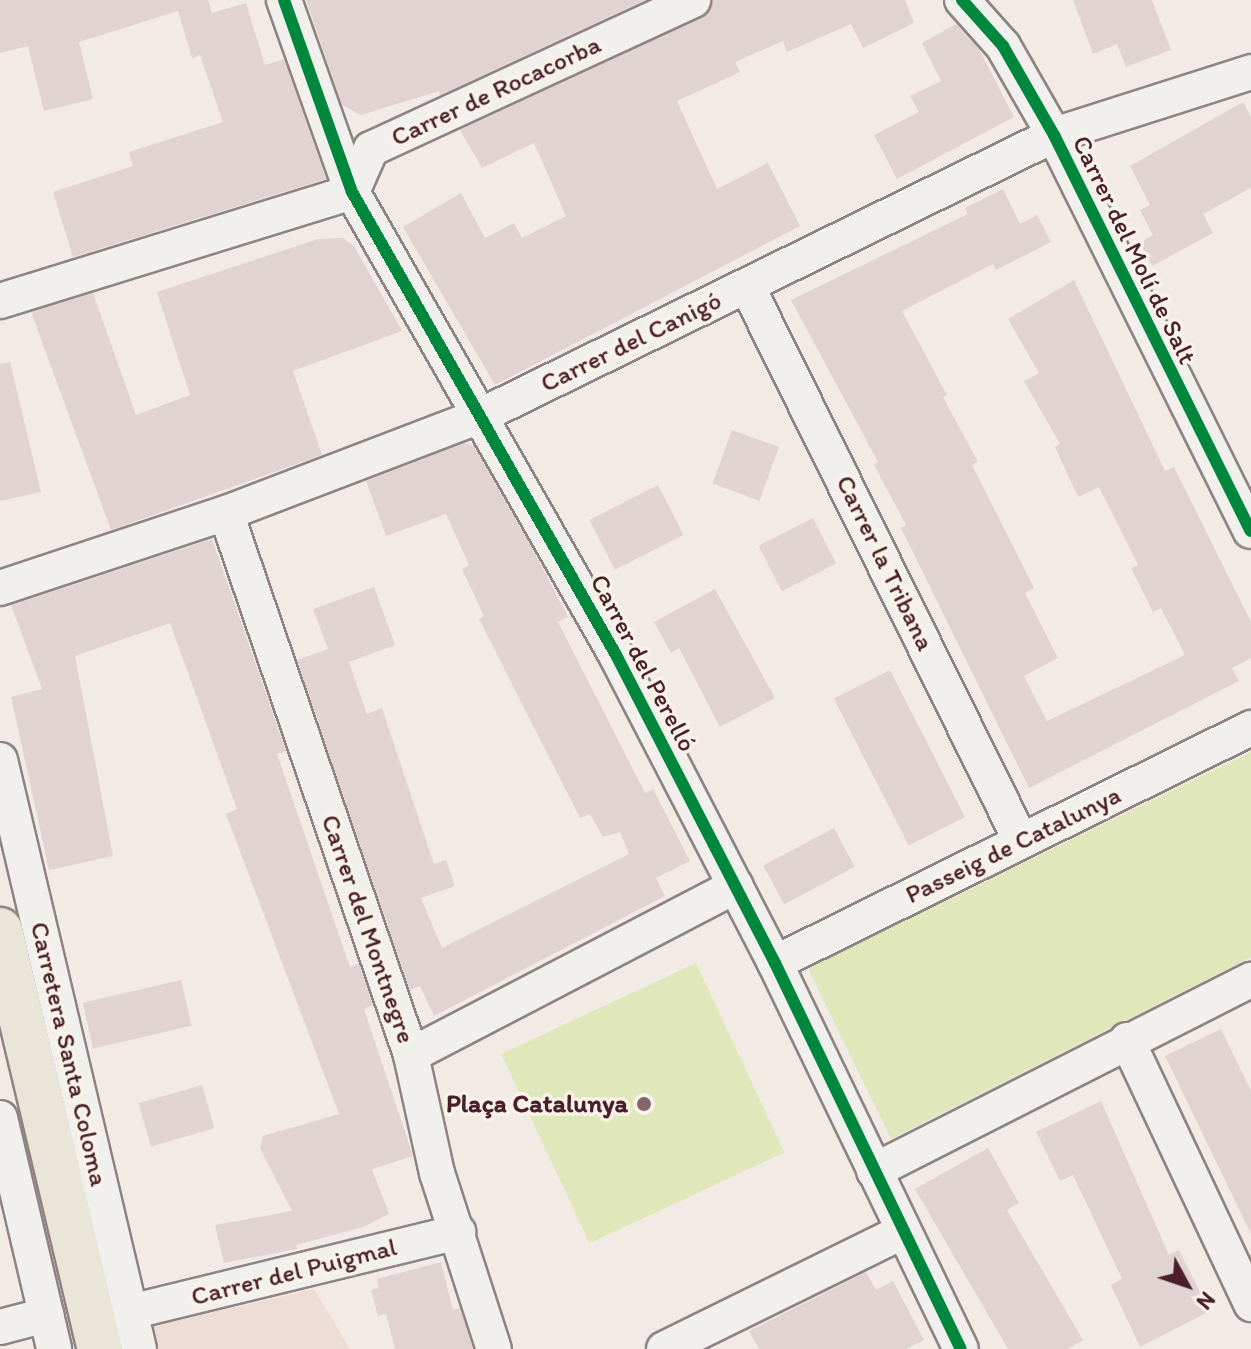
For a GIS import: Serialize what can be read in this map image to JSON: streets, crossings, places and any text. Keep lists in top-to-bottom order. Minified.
{"streets":{"main road":["Carretera Santa Coloma"],"street":["Carrer de Rocacorba","Carrer del Molí de Salt","Carrer del Canigó","Carrer la Tribana","Carrer del Perelló","Passeig de Catalunya","Carrer del Montnegre","Carrer del Puigmal"]},"crossings":[["Carrer de Rocacorba","Carrer del Perelló"],["Carrer del Molí de Salt","Carrer del Canigó"],["Carrer del Canigó","Carrer la Tribana"],["Carrer del Canigó","Carrer del Perelló"],["Carrer del Canigó","Carrer del Montnegre"],["Carrer la Tribana","Passeig de Catalunya"],["Carrer del Perelló","Passeig de Catalunya"],["Carrer del Montnegre","Carrer del Puigmal"],["Carretera Santa Coloma","Carrer del Puigmal"]],"places":["Plaça Catalunya"],"north":"bottom right"}
